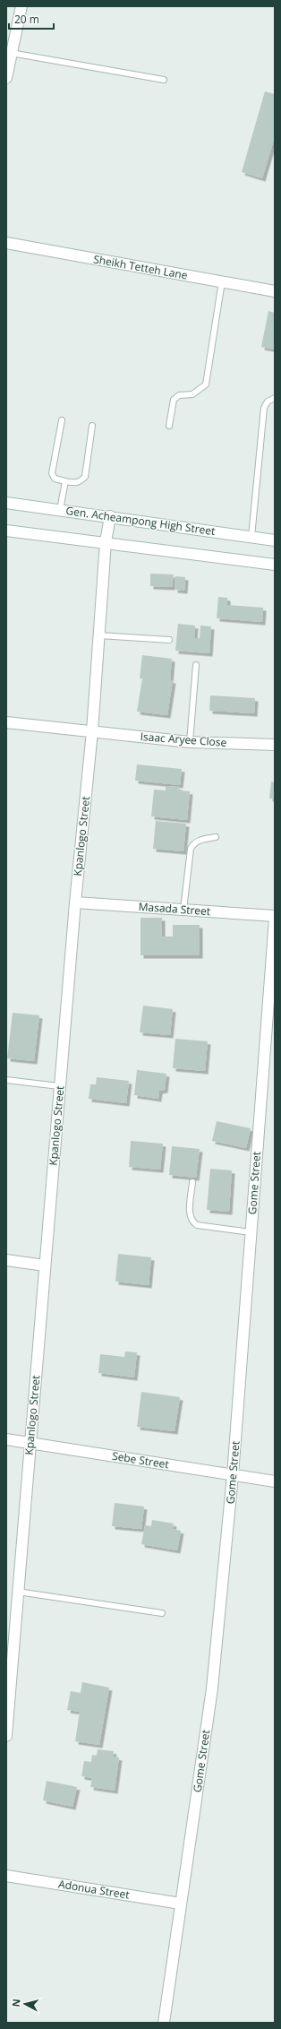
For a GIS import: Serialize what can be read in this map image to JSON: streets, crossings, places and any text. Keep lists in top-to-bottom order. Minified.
{"streets":{"street":["Sheikh Tetteh Lane","Gen. Acheampong High Street","Isaac Aryee Close","Kpanlogo Street","Masada Street","Gome Street","Sebe Street","Adonua Street"]},"crossings":[["Gen. Acheampong High Street","Kpanlogo Street"],["Isaac Aryee Close","Kpanlogo Street"],["Kpanlogo Street","Masada Street"],["Kpanlogo Street","Sebe Street"],["Gome Street","Sebe Street"],["Gome Street","Adonua Street"]],"scale_bar":"20 m","north":"left"}
